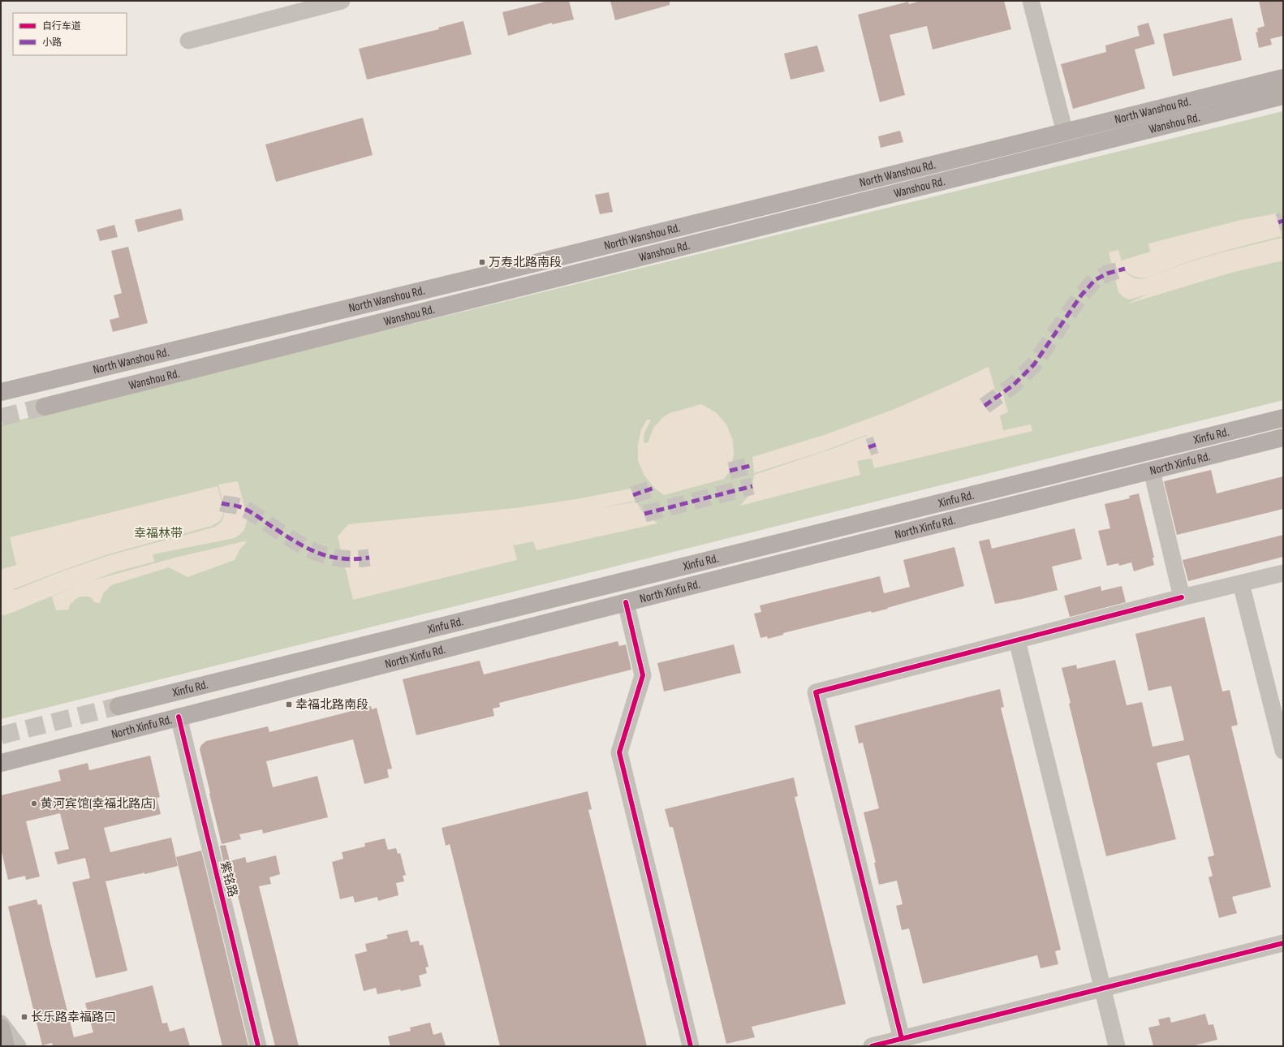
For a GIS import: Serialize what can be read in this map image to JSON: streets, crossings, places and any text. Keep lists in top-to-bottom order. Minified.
{"streets":{"main road":["North Wanshou Rd.","Wanshou Rd.","Xinfu Rd.","North Xinfu Rd."],"street":["紫铭路"]},"crossings":[["North Xinfu Rd.","紫铭路"]],"parks":["幸福林带"],"places":{"transit":["万寿北路南段","幸福北路南段","长乐路幸福路口"],"other":["黄河宾馆(幸福北路店)"]},"legend":["自行车道","小路"]}
